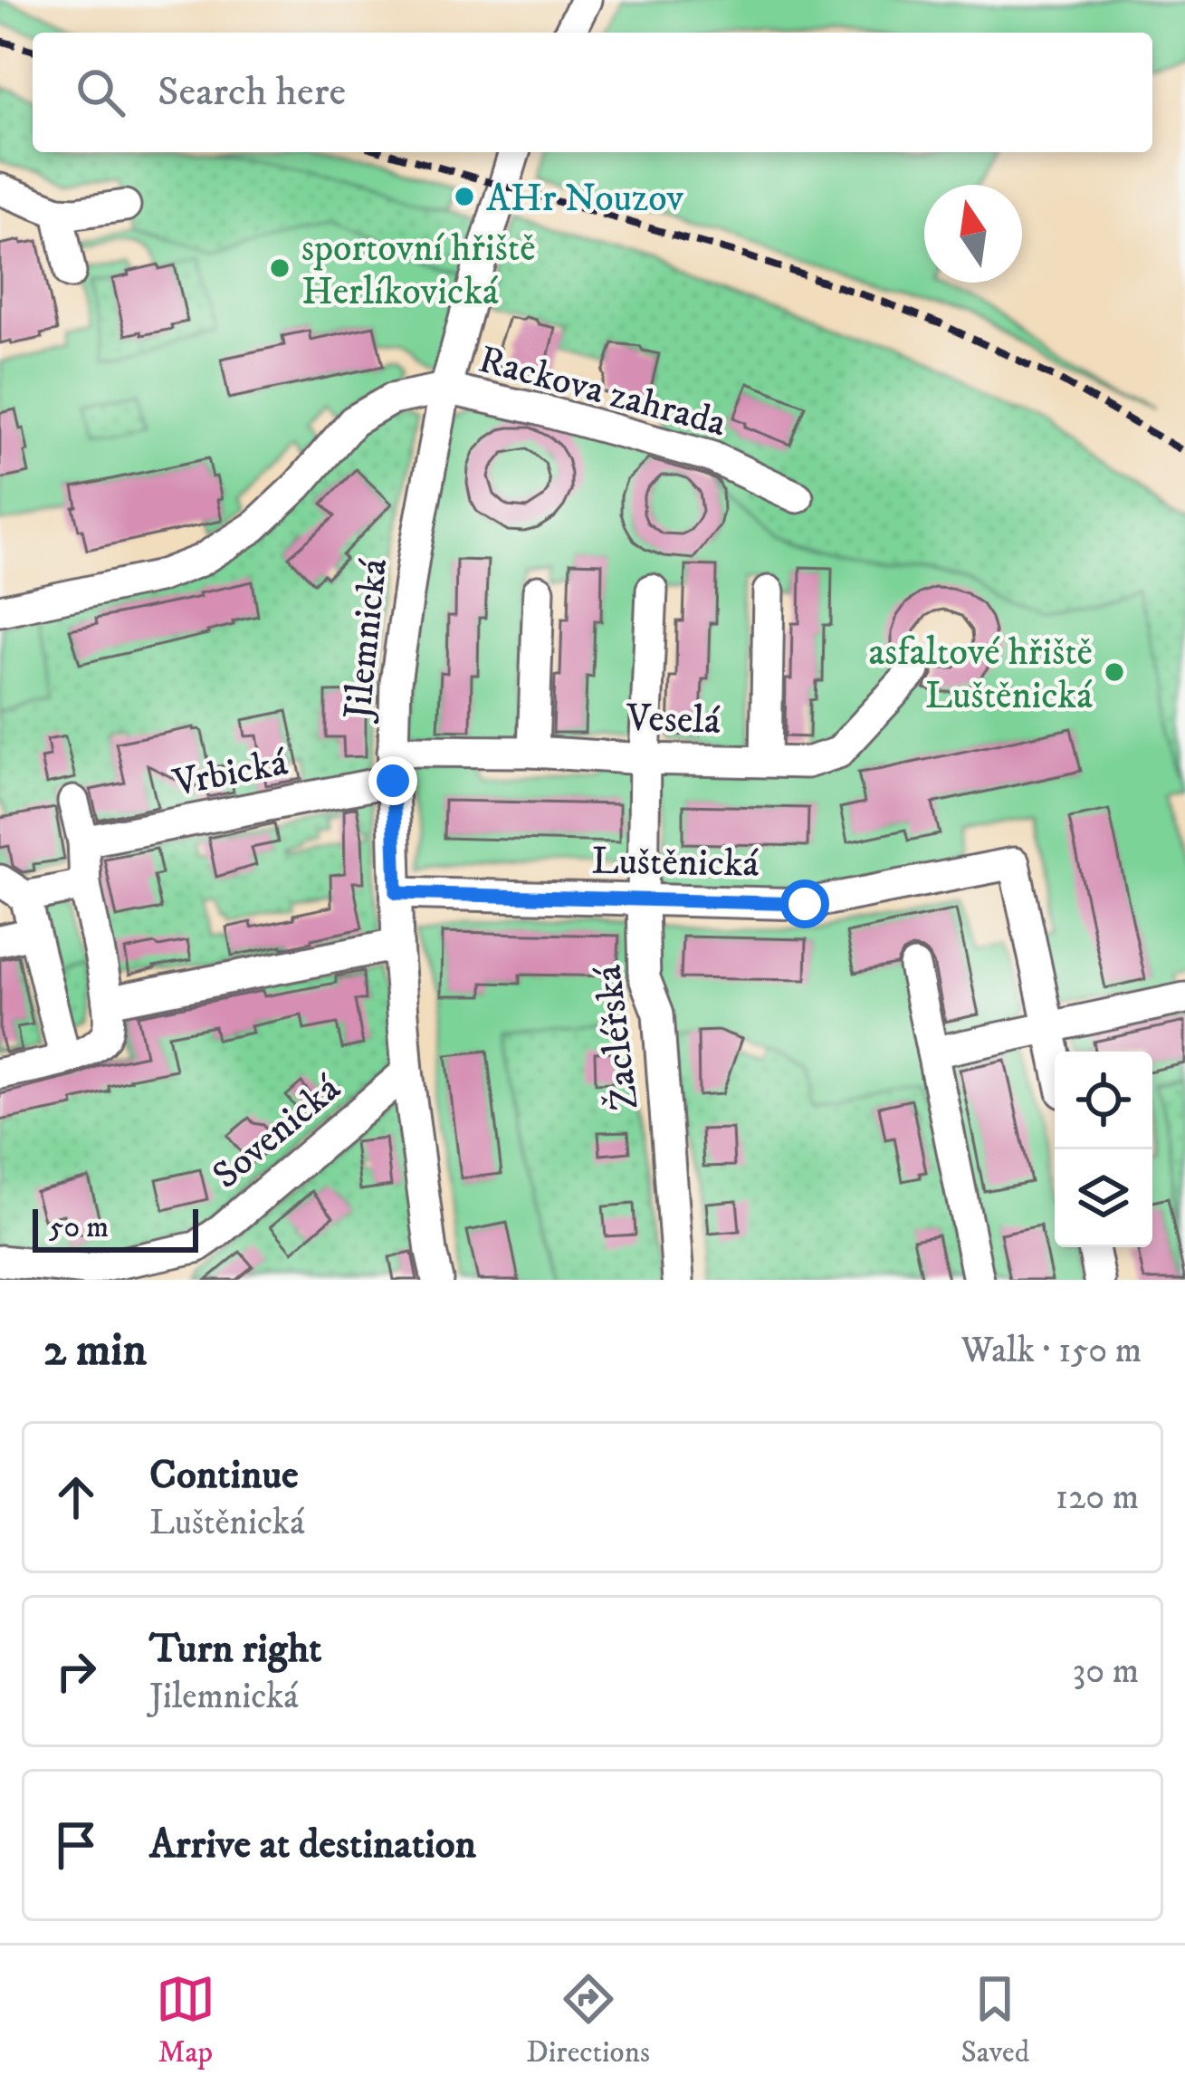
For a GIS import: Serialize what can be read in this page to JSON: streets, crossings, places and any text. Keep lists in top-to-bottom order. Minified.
{"streets":{"street":["Rackova zahrada","Jilemnická","Veselá","Vrbická","Luštěnická","Žacléřská","Sovenická"]},"crossings":[["Rackova zahrada","Jilemnická"],["Jilemnická","Veselá"],["Jilemnická","Vrbická"],["Jilemnická","Luštěnická"],["Jilemnická","Sovenická"],["Veselá","Vrbická"],["Veselá","Žacléřská"],["Luštěnická","Žacléřská"]],"places":["AHr Nouzov","sportovní hřiště Herlíkovická","asfaltové hřiště Luštěnická"],"scale_bar":"50 m","north":"top","page":{"search":"Search here","scale":"50 m","heading":["2 min","Walk · 150 m"],"list":[["Continue","Luštěnická","120 m"],["Turn right","Jilemnická","30 m"],"Arrive at destination"],"nav":["Map","Directions","Saved"]}}
